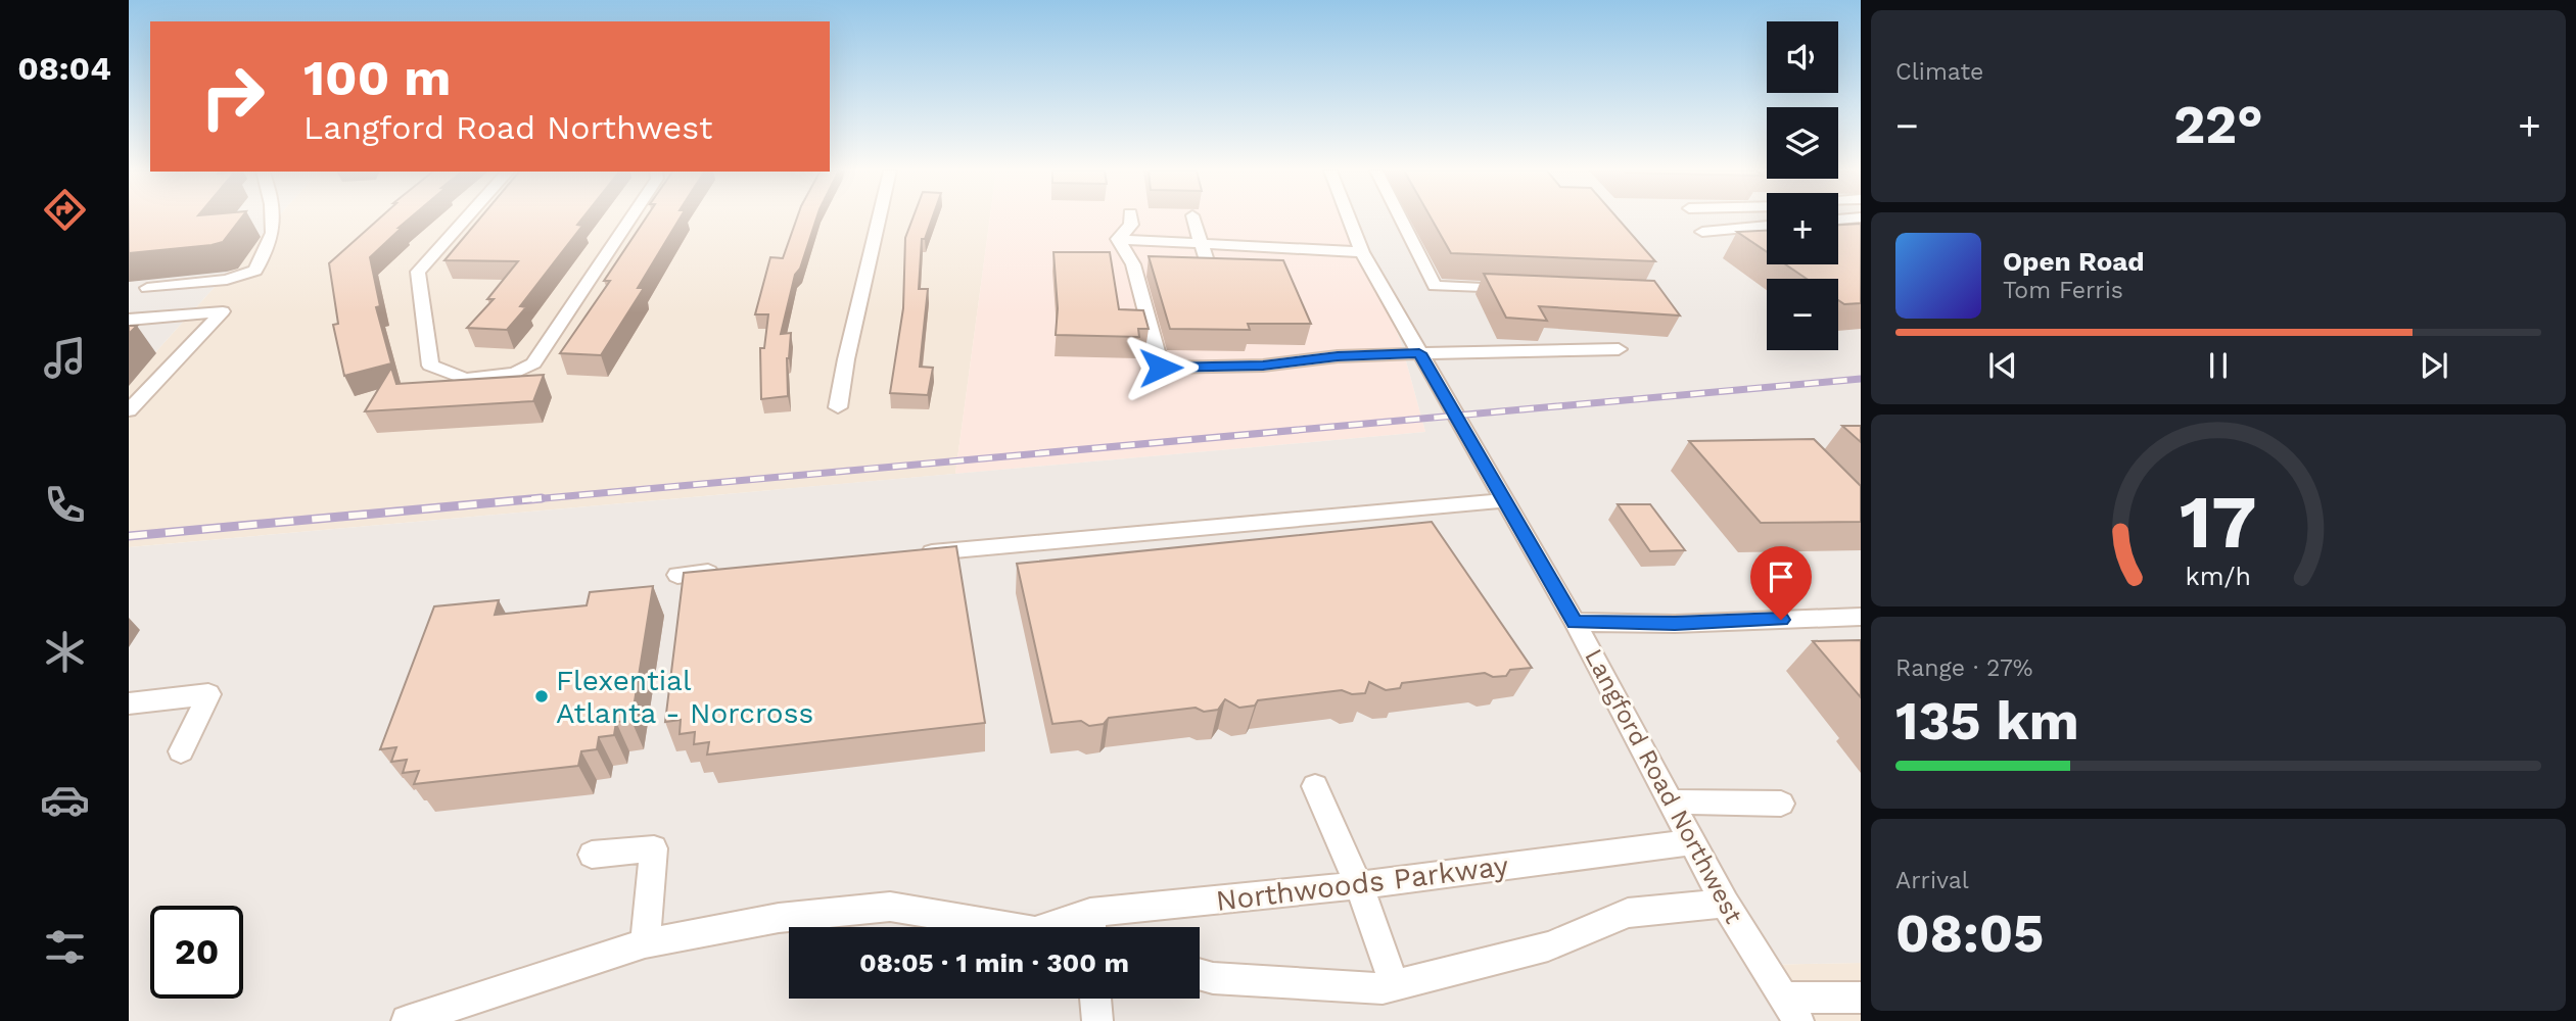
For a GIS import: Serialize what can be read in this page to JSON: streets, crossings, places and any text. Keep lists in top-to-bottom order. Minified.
{"streets":{"street":["Langford Road Northwest","Northwoods Parkway"]},"crossings":[["Langford Road Northwest","Northwoods Parkway"]],"places":["Flexential Atlanta - Norcross"],"page":{"tabs":"08:04","tile":["Climate",["Range · 27%","135 km"],["Arrival","08:05"]],"map_buttons":["+","−"],"turn":["100 m","Langford Road Northwest"],"heat":["−","22°","+"],"song":["Open Road","Tom Ferris"],"limit":"20","trip":"08:05 · 1 min · 300 m","gauge":["17","km/h"]}}
